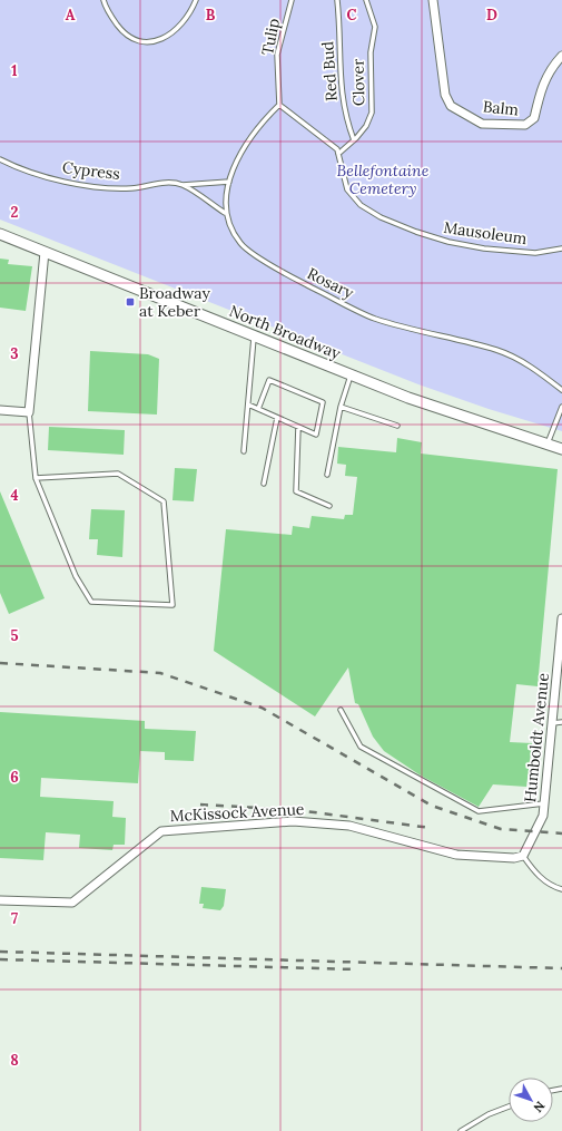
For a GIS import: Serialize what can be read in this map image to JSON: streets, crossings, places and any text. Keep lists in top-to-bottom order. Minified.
{"streets":{"main road":["North Broadway"],"street":["Balm","Humboldt Avenue","McKissock Avenue"],"lane":["Tulip","Red Bud","Clover","Cypress","Mausoleum","Rosary"]},"crossings":[["Red Bud","Clover"],["Clover","Mausoleum"],["Cypress","Rosary"],["Humboldt Avenue","McKissock Avenue"]],"parks":["Bellefontaine Cemetery"],"places":{"transit":["Broadway at Keber"]},"north":"bottom right","grid":{"columns":["A","B","C","D"],"rows":["1","2","3","4","5","6","7","8"]}}
